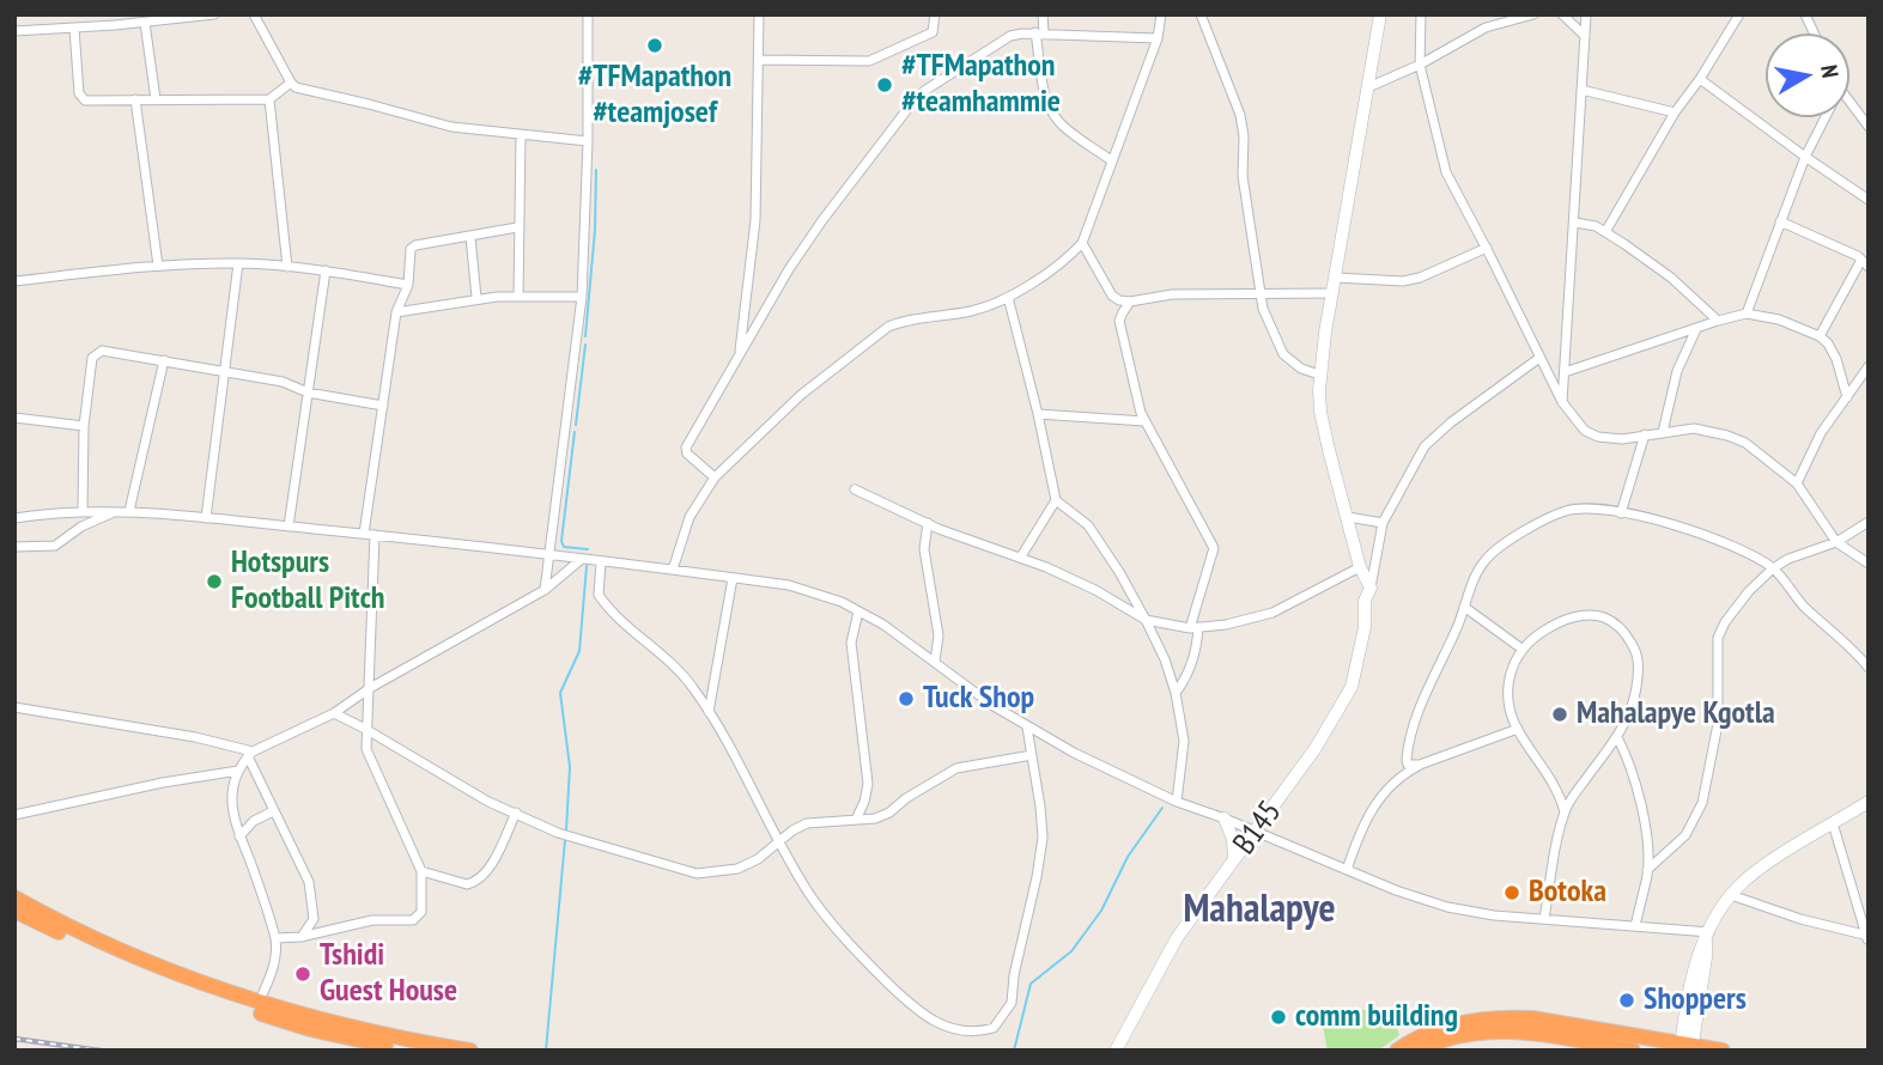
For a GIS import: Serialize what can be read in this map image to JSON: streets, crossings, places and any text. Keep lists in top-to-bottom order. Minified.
{"streets":{"main road":["B145"]},"districts":["Mahalapye"],"places":["#TFMapathon #teamjosef","#TFMapathon #teamhammie","Hotspurs Football Pitch","Tuck Shop","Mahalapye Kgotla","Botoka","Tshidi Guest House","Shoppers","comm building"],"north":"right"}
